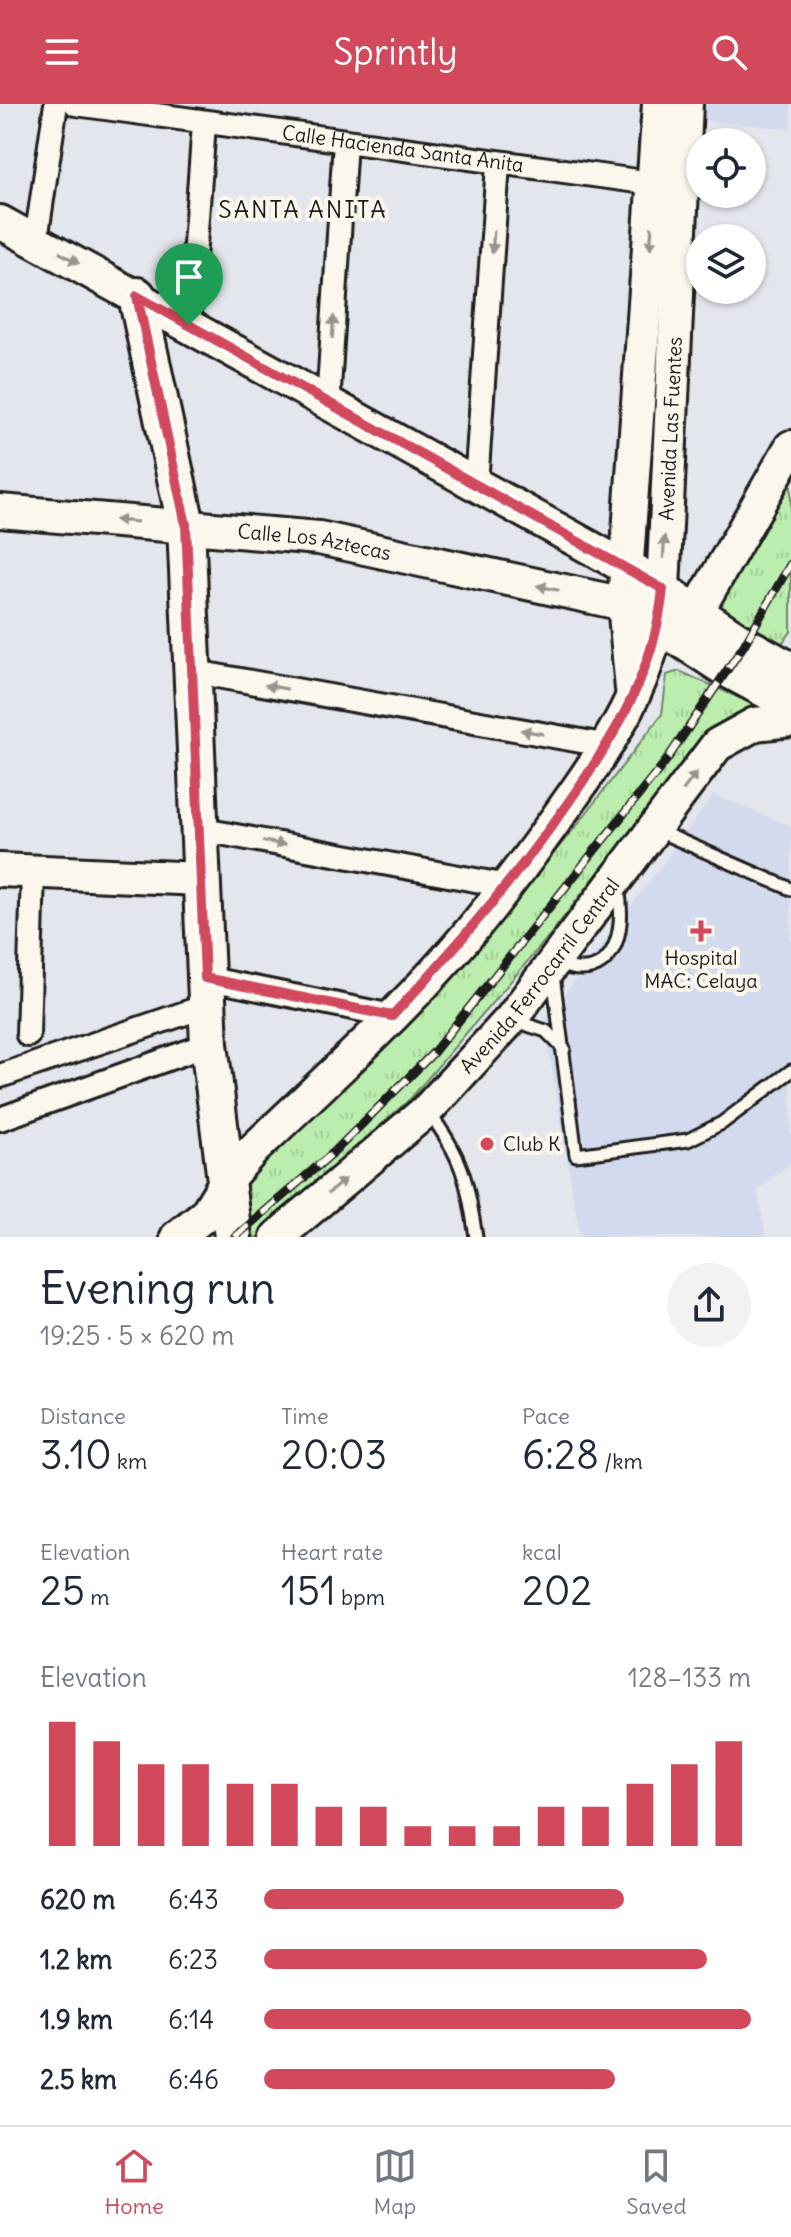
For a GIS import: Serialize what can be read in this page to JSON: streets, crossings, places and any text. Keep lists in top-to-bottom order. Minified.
{"streets":{"main road":["Avenida Las Fuentes","Calle Los Aztecas","Avenida Ferrocarril Central"],"street":["Calle Hacienda Santa Anita"]},"crossings":[["Calle Hacienda Santa Anita","Avenida Las Fuentes"],["Avenida Las Fuentes","Calle Los Aztecas"]],"districts":["SANTA ANITA"],"places":{"health":["Hospital MAC: Celaya"],"other":["Club K"]},"page":{"header":"Sprintly","heading":["Evening run","19:25 · 5 × 620 m"],"stats":[["Distance","3.10 km"],["Time","20:03"],["Pace","6:28 /km"],["Elevation","25 m"],["Heart rate","151 bpm"],["kcal","202"]],"chart":["Elevation","128–133 m"],"list":[{"name":"620 m","note":"6:43"},{"name":"1.2 km","note":"6:23"},{"name":"1.9 km","note":"6:14"},{"name":"2.5 km","note":"6:46"}],"tabs":["Home","Map","Saved"]}}
